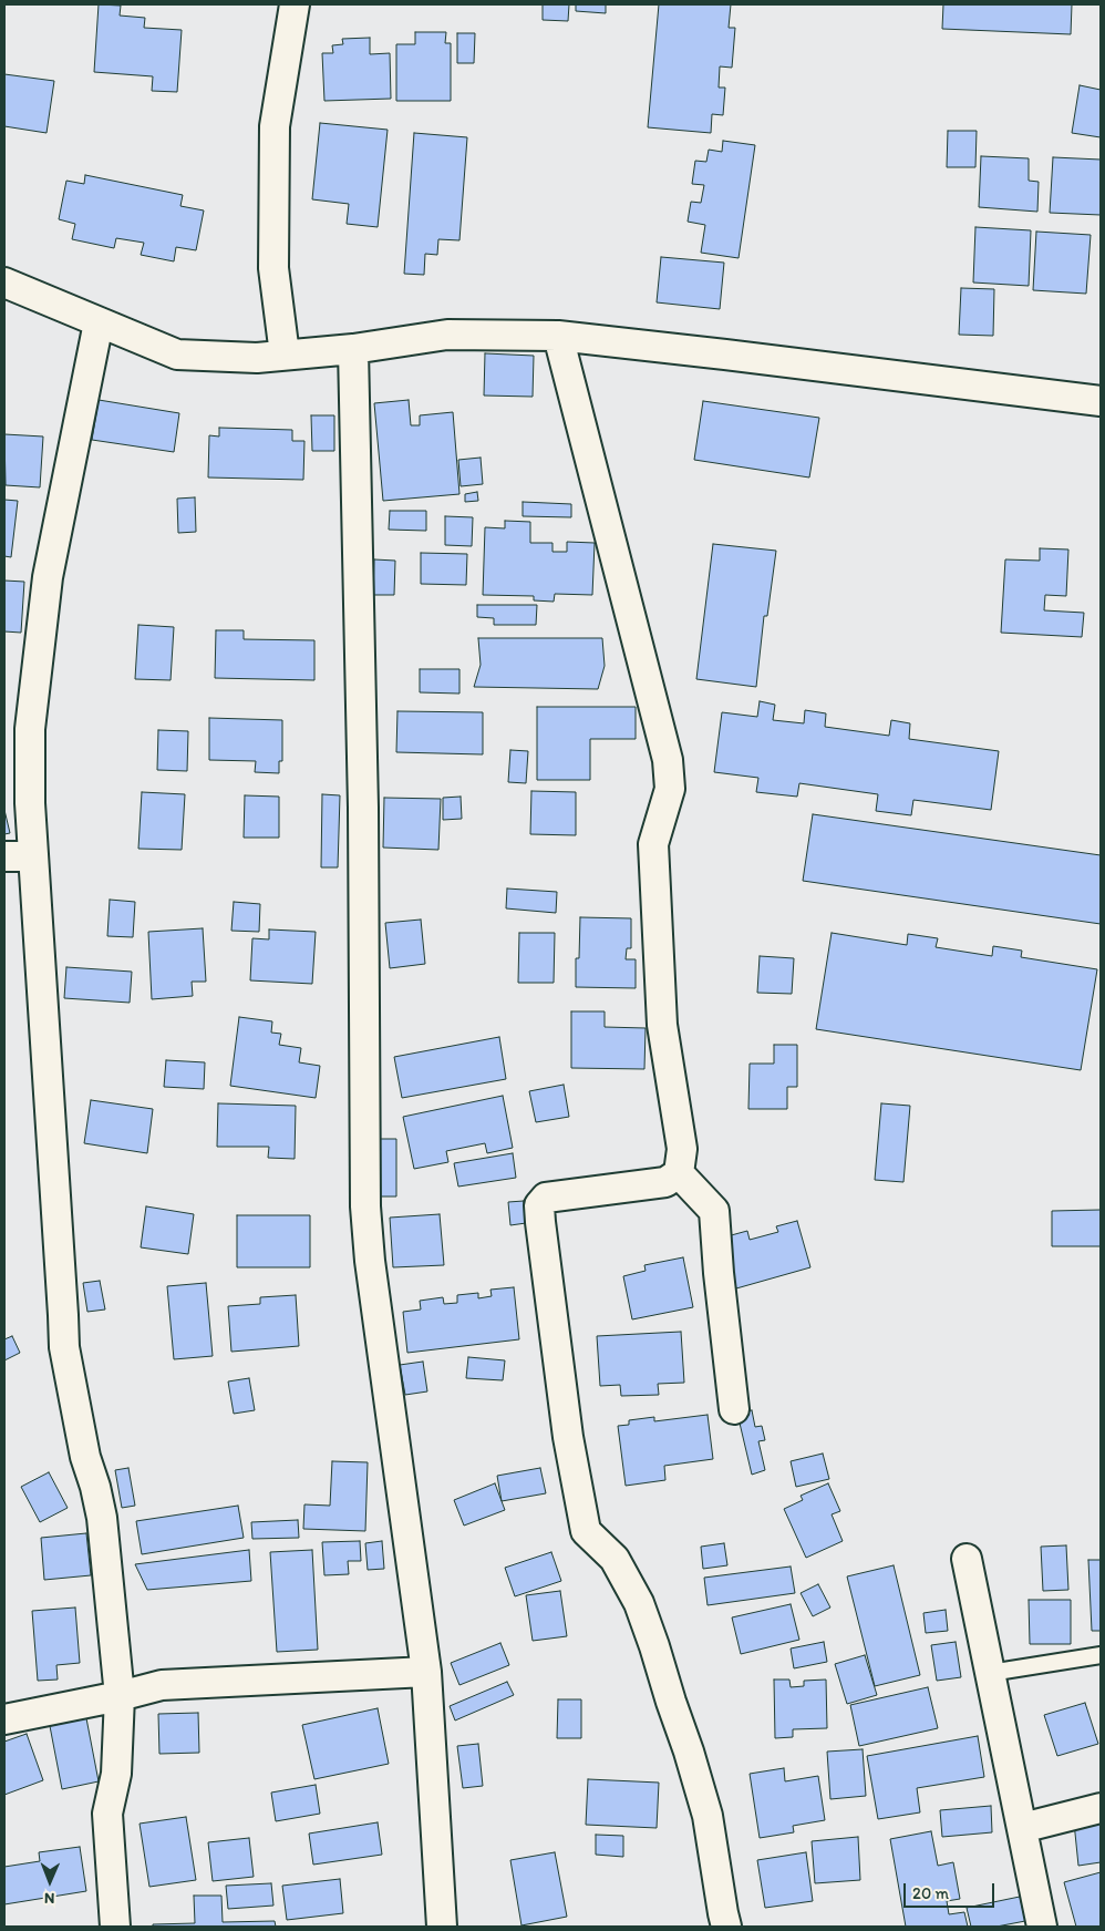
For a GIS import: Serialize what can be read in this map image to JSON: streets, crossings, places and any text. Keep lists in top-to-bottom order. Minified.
{"scale_bar":"20 m","north":"bottom"}
